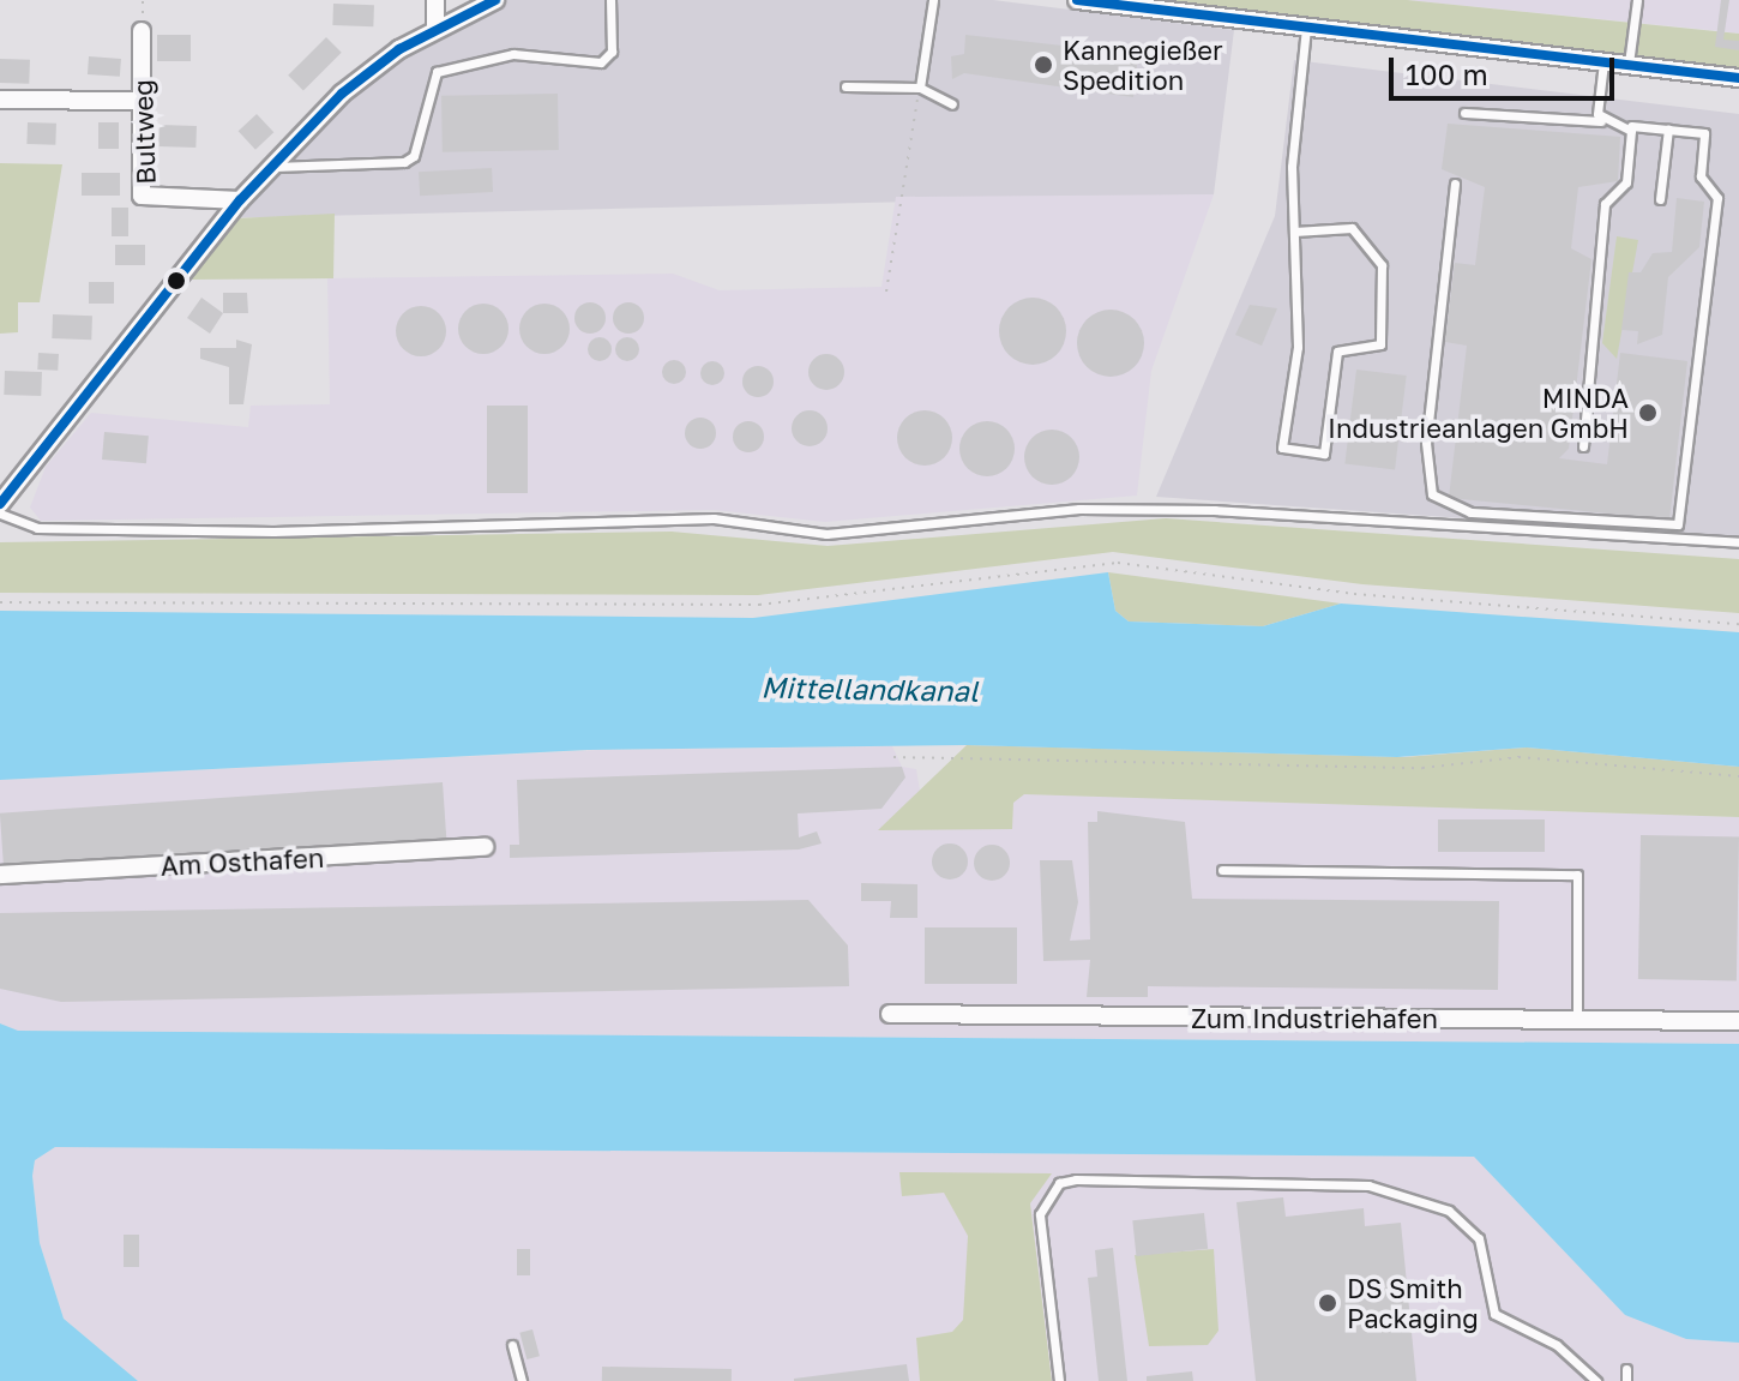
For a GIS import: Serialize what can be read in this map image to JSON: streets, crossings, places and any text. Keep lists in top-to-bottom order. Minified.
{"streets":{"street":["Bultweg","Am Osthafen","Zum Industriehafen"]},"water":["Mittellandkanal"],"places":["Kannegießer Spedition","MINDA Industrieanlagen GmbH","DS Smith Packaging"],"scale_bar":"100 m"}
